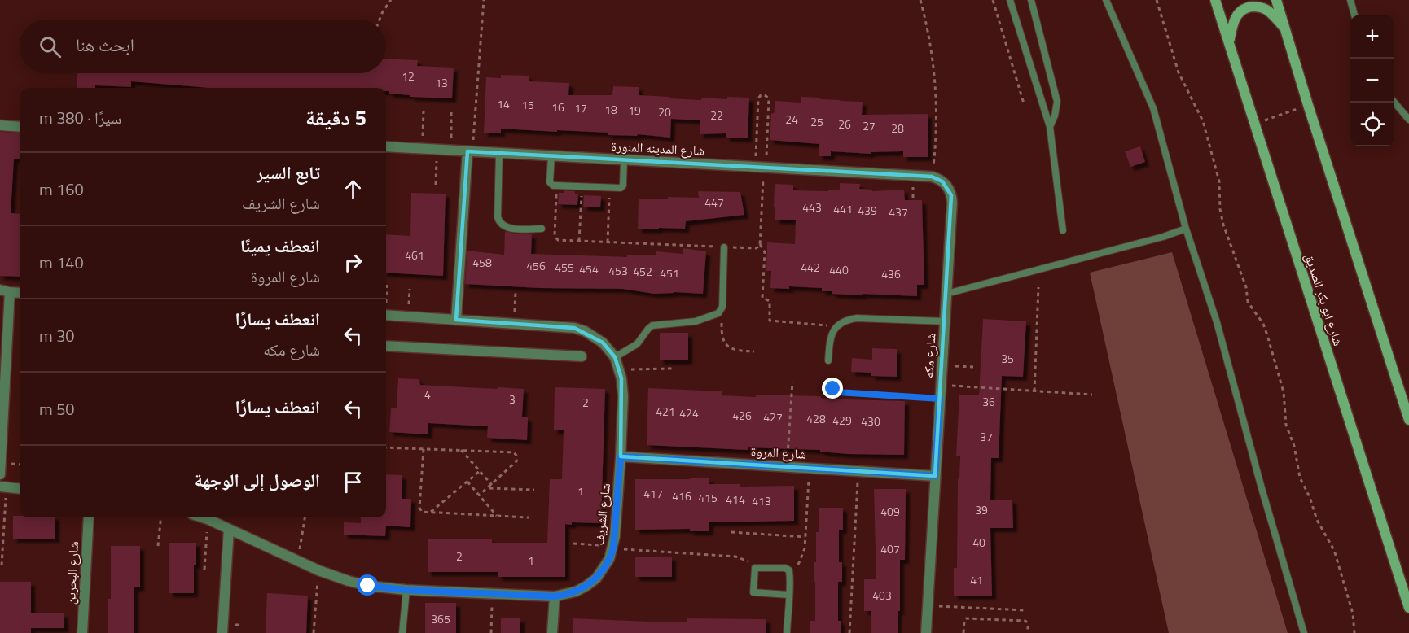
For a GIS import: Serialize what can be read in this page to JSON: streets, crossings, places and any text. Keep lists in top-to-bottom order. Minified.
{"streets":{"main road":["شارع ابو بكر الصديق"],"street":["شارع المدينه المنورة","شارع مكه","شارع المروة","شارع الشريف","شارع البحرين"]},"crossings":[["شارع المدينه المنورة","شارع مكه"],["شارع مكه","شارع المروة"],["شارع المروة","شارع الشريف"]],"house_numbers":["12","13","14","15","16","17","18","19","20","22","24","25","26","27","28","447","443","441","439","437","461","458","456","455","442","454","440","453","452","451","436","35","4","3","36","2","421","424","426","427","428","429","430","37","1","417","416","415","414","413","39","409","40","407","2","1","41","403","365"],"page":{"map_buttons":["+","−"],"search":"ابحث هنا","heading":["5 دقيقة","سيرًا · 380 m"],"list":[["تابع السير","شارع الشريف","160 m"],["انعطف يمينًا","شارع المروة","140 m"],["انعطف يسارًا","شارع مكه","30 m"],["انعطف يسارًا","50 m"],"الوصول إلى الوجهة"]}}
